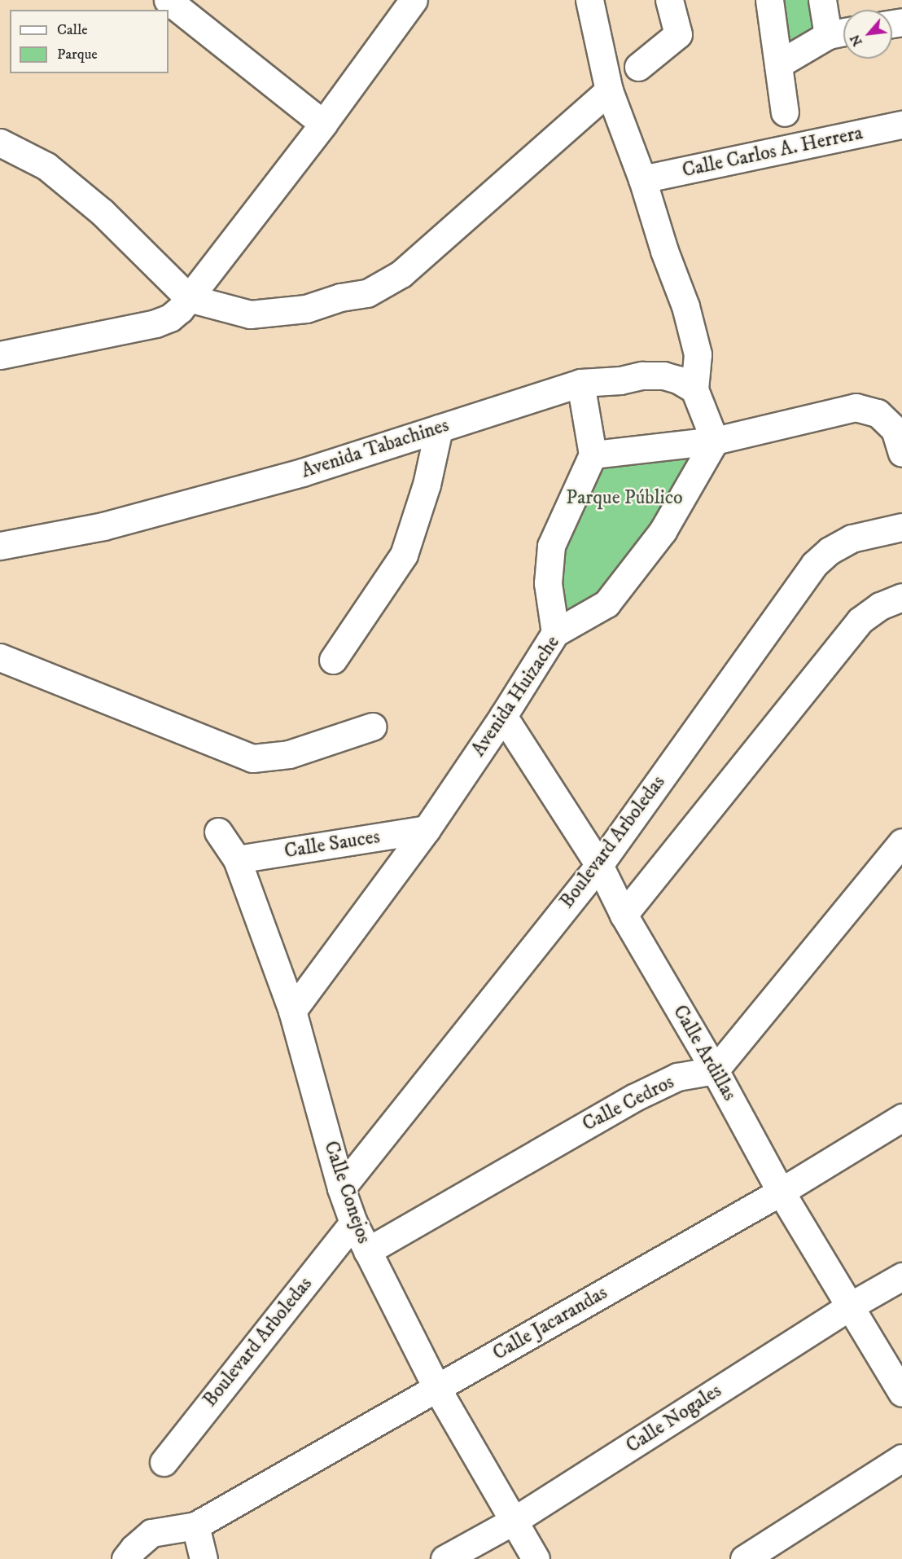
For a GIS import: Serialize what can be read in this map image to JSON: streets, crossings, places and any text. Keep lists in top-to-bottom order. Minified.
{"streets":{"street":["Calle Carlos A. Herrera","Avenida Tabachines","Avenida Huizache","Boulevard Arboledas","Calle Sauces","Calle Ardillas","Calle Cedros","Calle Conejos","Calle Jacarandas","Calle Nogales"]},"crossings":[["Avenida Huizache","Calle Sauces"],["Avenida Huizache","Calle Ardillas"],["Avenida Huizache","Calle Conejos"],["Boulevard Arboledas","Calle Ardillas"],["Boulevard Arboledas","Calle Conejos"],["Calle Sauces","Calle Conejos"],["Calle Ardillas","Calle Cedros"],["Calle Ardillas","Calle Jacarandas"],["Calle Ardillas","Calle Nogales"],["Calle Cedros","Calle Conejos"],["Calle Conejos","Calle Jacarandas"],["Calle Conejos","Calle Nogales"]],"parks":["Parque Público"],"legend":["Calle","Parque"],"north":"bottom left"}
